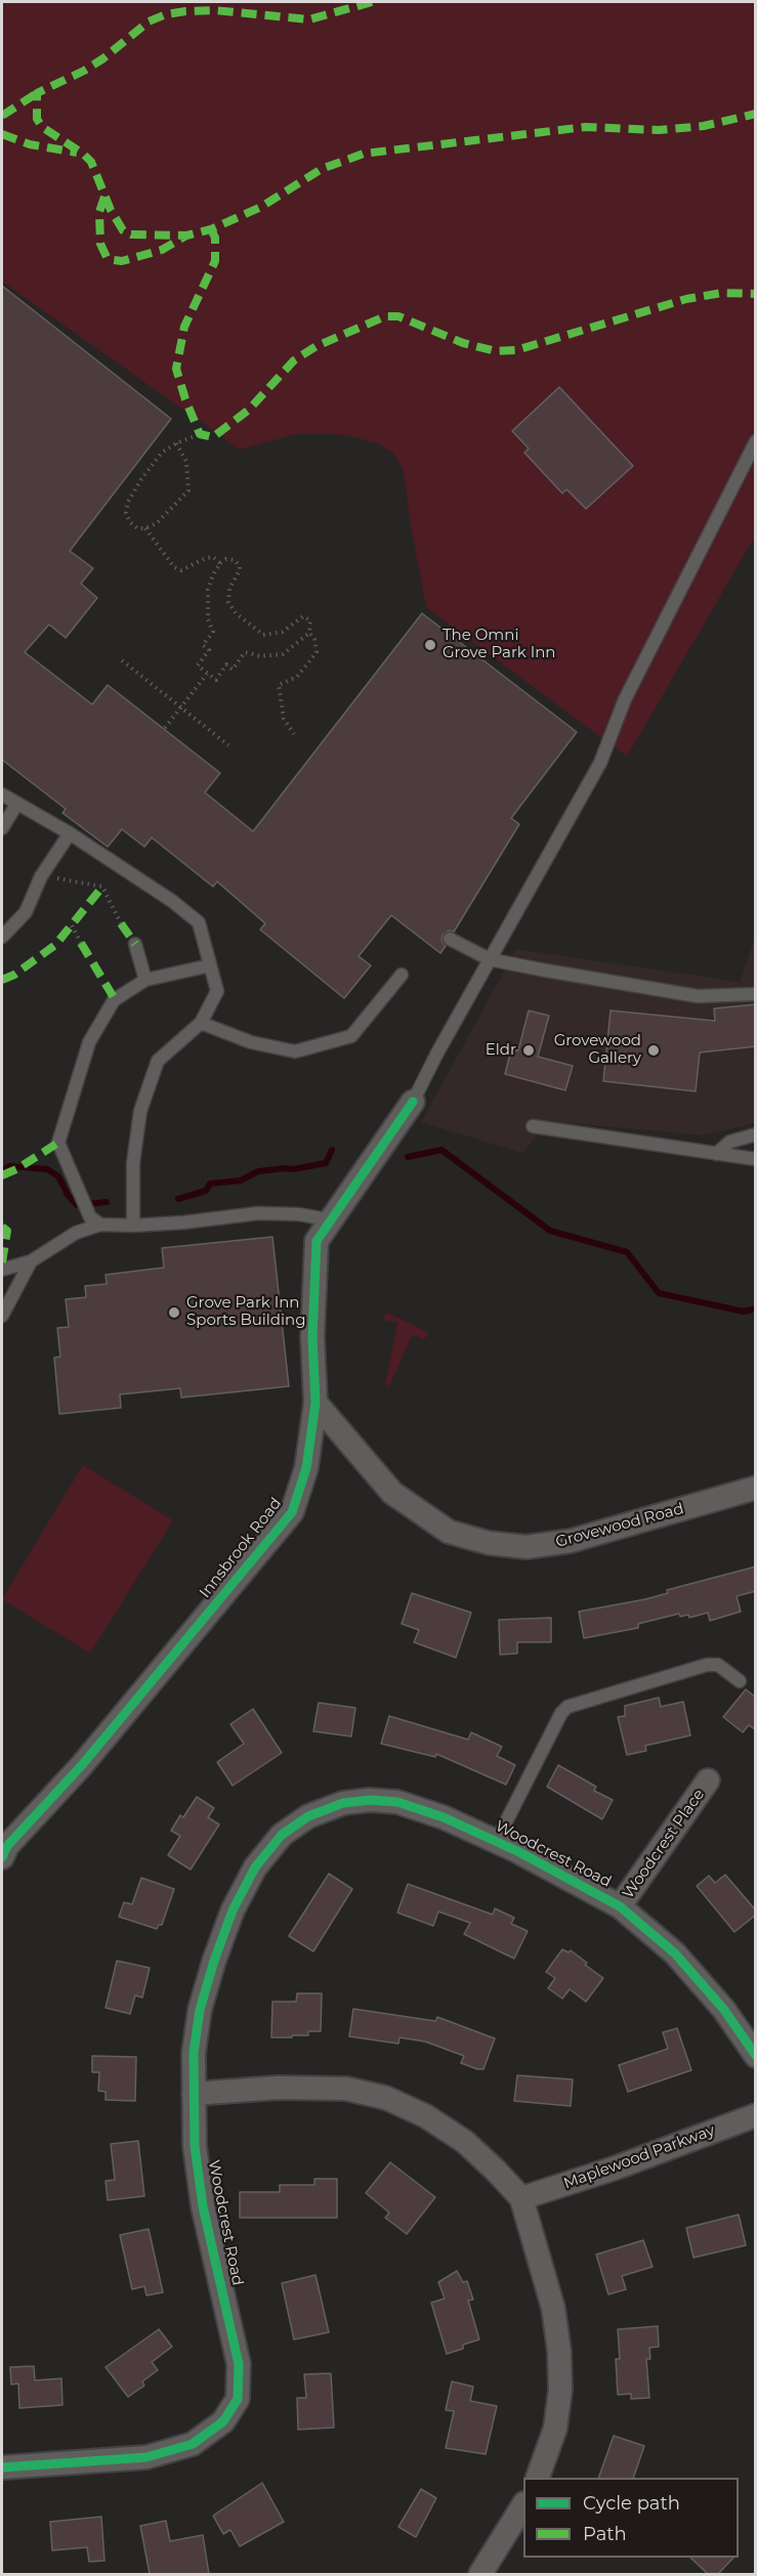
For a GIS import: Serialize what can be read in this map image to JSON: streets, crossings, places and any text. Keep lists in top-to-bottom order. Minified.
{"streets":{"street":["Grovewood Road","Innsbrook Road","Woodcrest Place","Woodcrest Road","Maplewood Parkway"]},"crossings":[["Grovewood Road","Innsbrook Road"],["Woodcrest Place","Woodcrest Road"]],"places":["The Omni Grove Park Inn","Eldr","Grovewood Gallery","Grove Park Inn Sports Building"],"legend":["Cycle path","Path"]}
